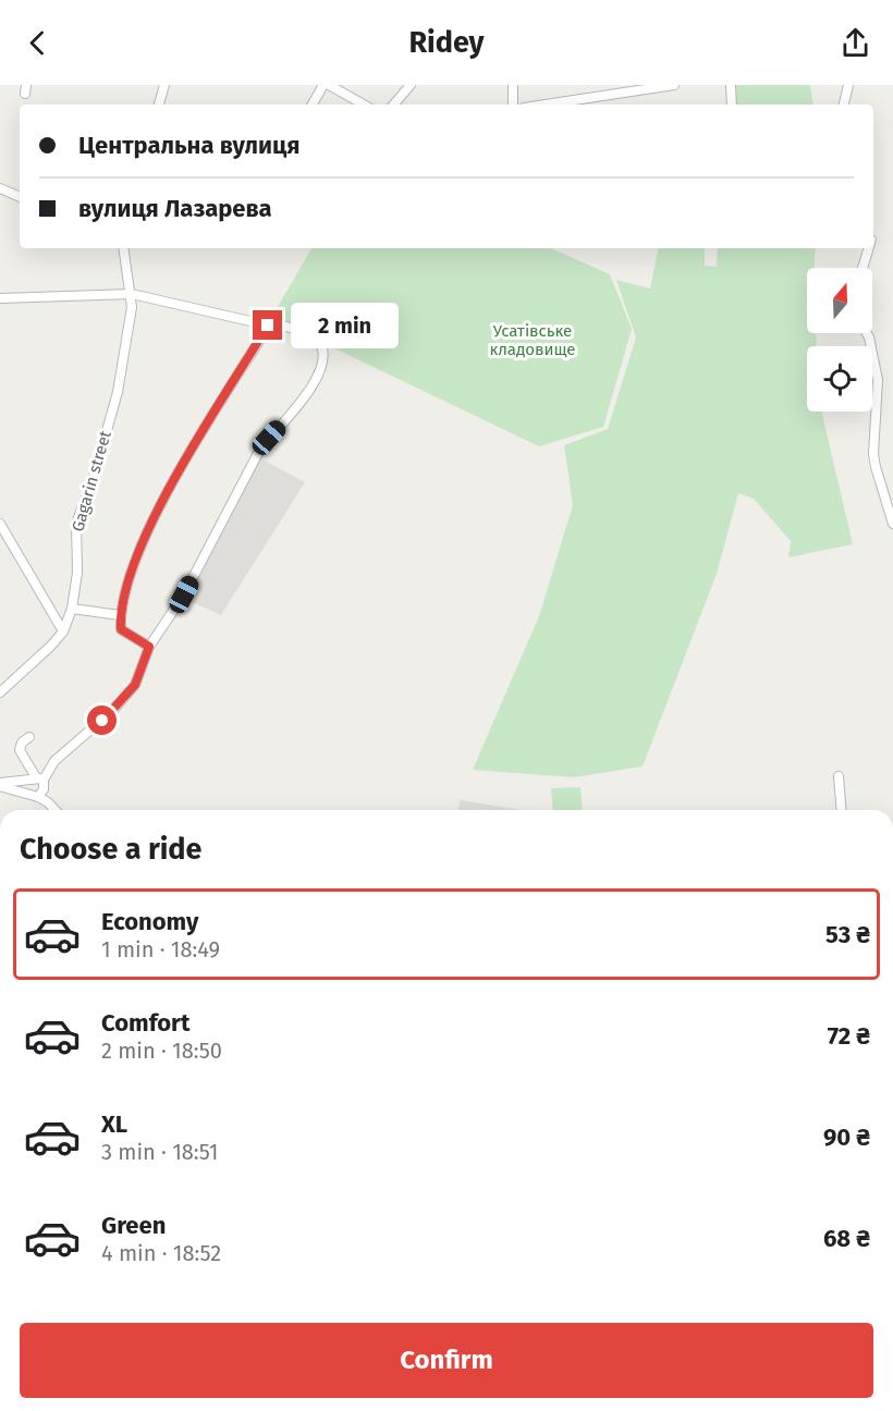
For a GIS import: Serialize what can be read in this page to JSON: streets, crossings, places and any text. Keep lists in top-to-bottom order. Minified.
{"streets":{"street":["Gagarin street"]},"parks":["Усатівське кладовище"],"north":"top","page":{"header":"Ridey","banner":["Центральна вулиця","вулиця Лазарева"],"bubble":"2 min","heading":"Choose a ride","list":[{"name":"Economy","note":"1 min · 18:49","value":"53 ₴"},{"name":"Comfort","note":"2 min · 18:50","value":"72 ₴"},{"name":"XL","note":"3 min · 18:51","value":"90 ₴"},{"name":"Green","note":"4 min · 18:52","value":"68 ₴"}],"buttons":"Confirm"}}
